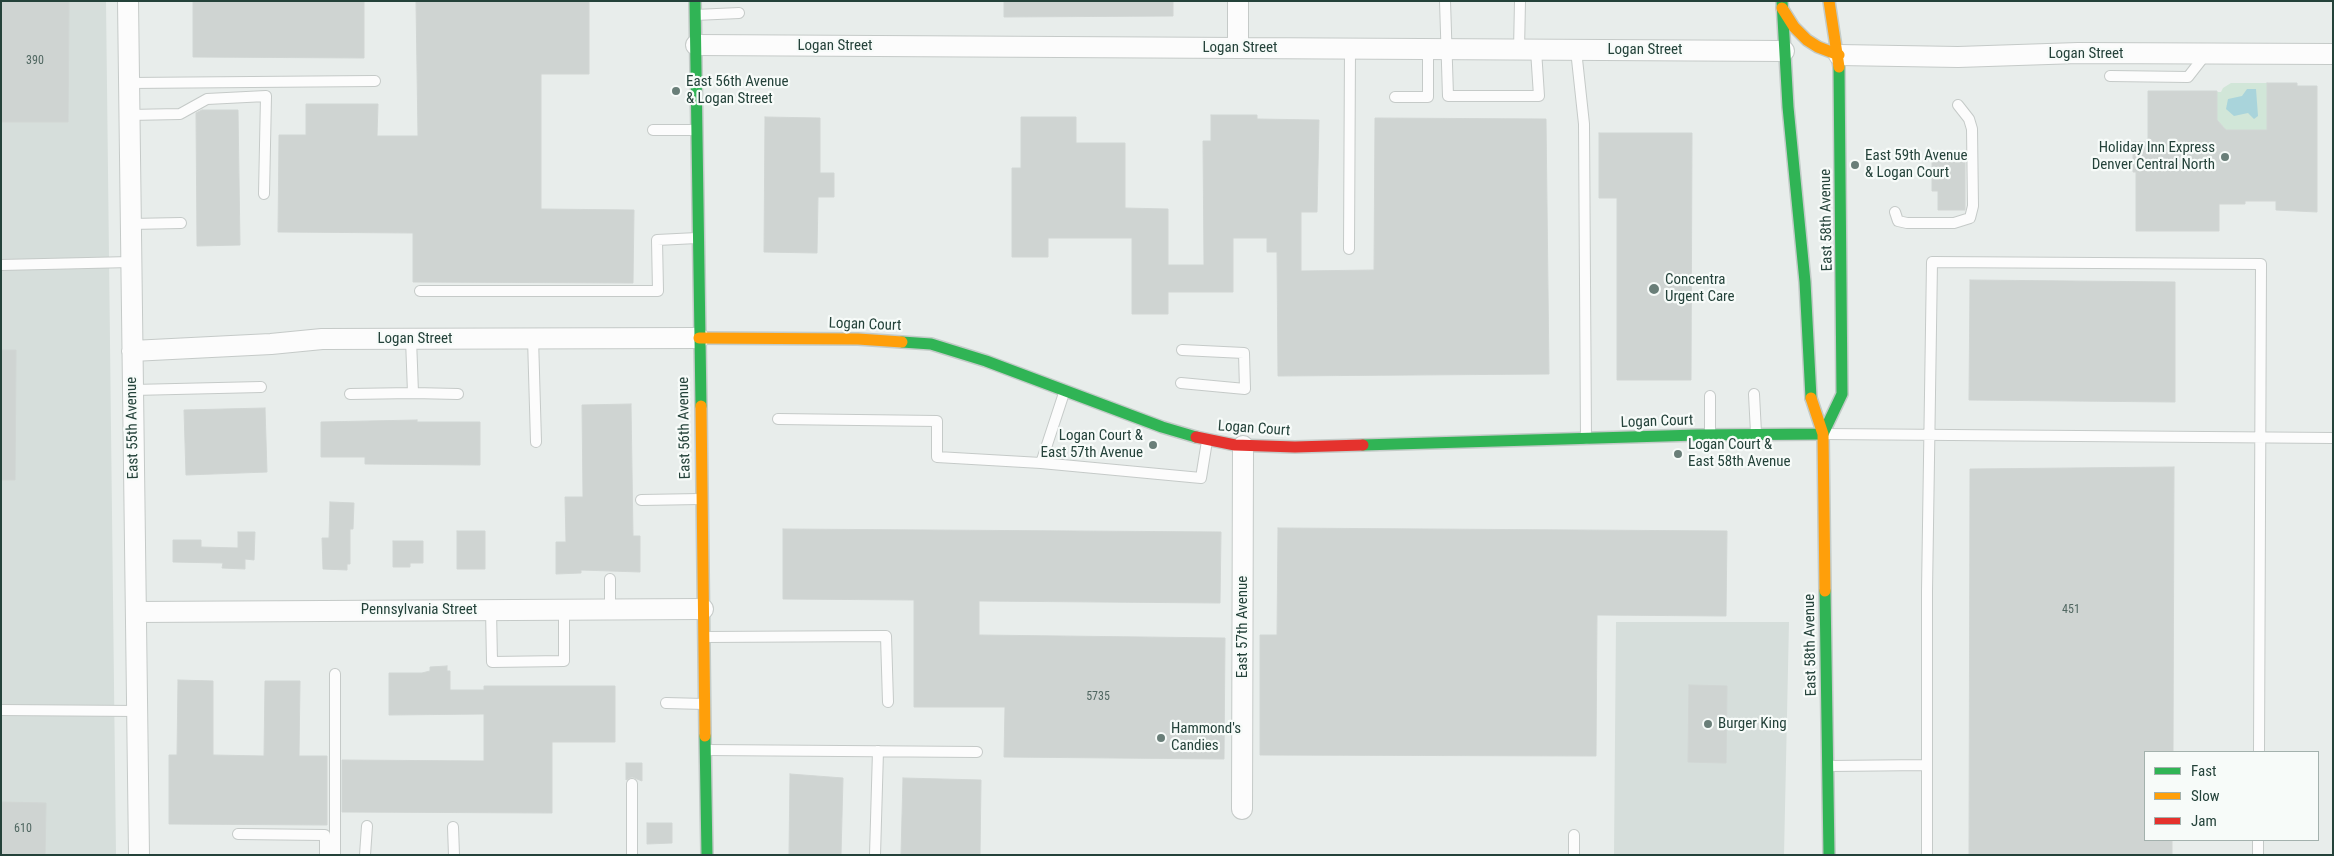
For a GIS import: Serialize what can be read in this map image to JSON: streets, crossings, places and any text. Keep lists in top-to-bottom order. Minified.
{"streets":{"street":["Logan Street","East 58th Avenue","Logan Court","East 55th Avenue","East 56th Avenue","Pennsylvania Street","East 57th Avenue"]},"crossings":[["Logan Street","East 58th Avenue"],["Logan Street","Logan Court"],["Logan Street","East 55th Avenue"],["Logan Street","East 56th Avenue"],["East 58th Avenue","Logan Court"],["Logan Court","East 56th Avenue"],["Logan Court","East 57th Avenue"],["East 55th Avenue","Pennsylvania Street"],["East 56th Avenue","Pennsylvania Street"]],"places":["East 56th Avenue & Logan Street","Holiday Inn Express Denver Central North","East 59th Avenue & Logan Court","Concentra Urgent Care","Logan Court & East 57th Avenue","Logan Court & East 58th Avenue","Burger King","Hammond's Candies"],"house_numbers":["390","451","5735","610"],"legend":["Fast","Slow","Jam"]}
